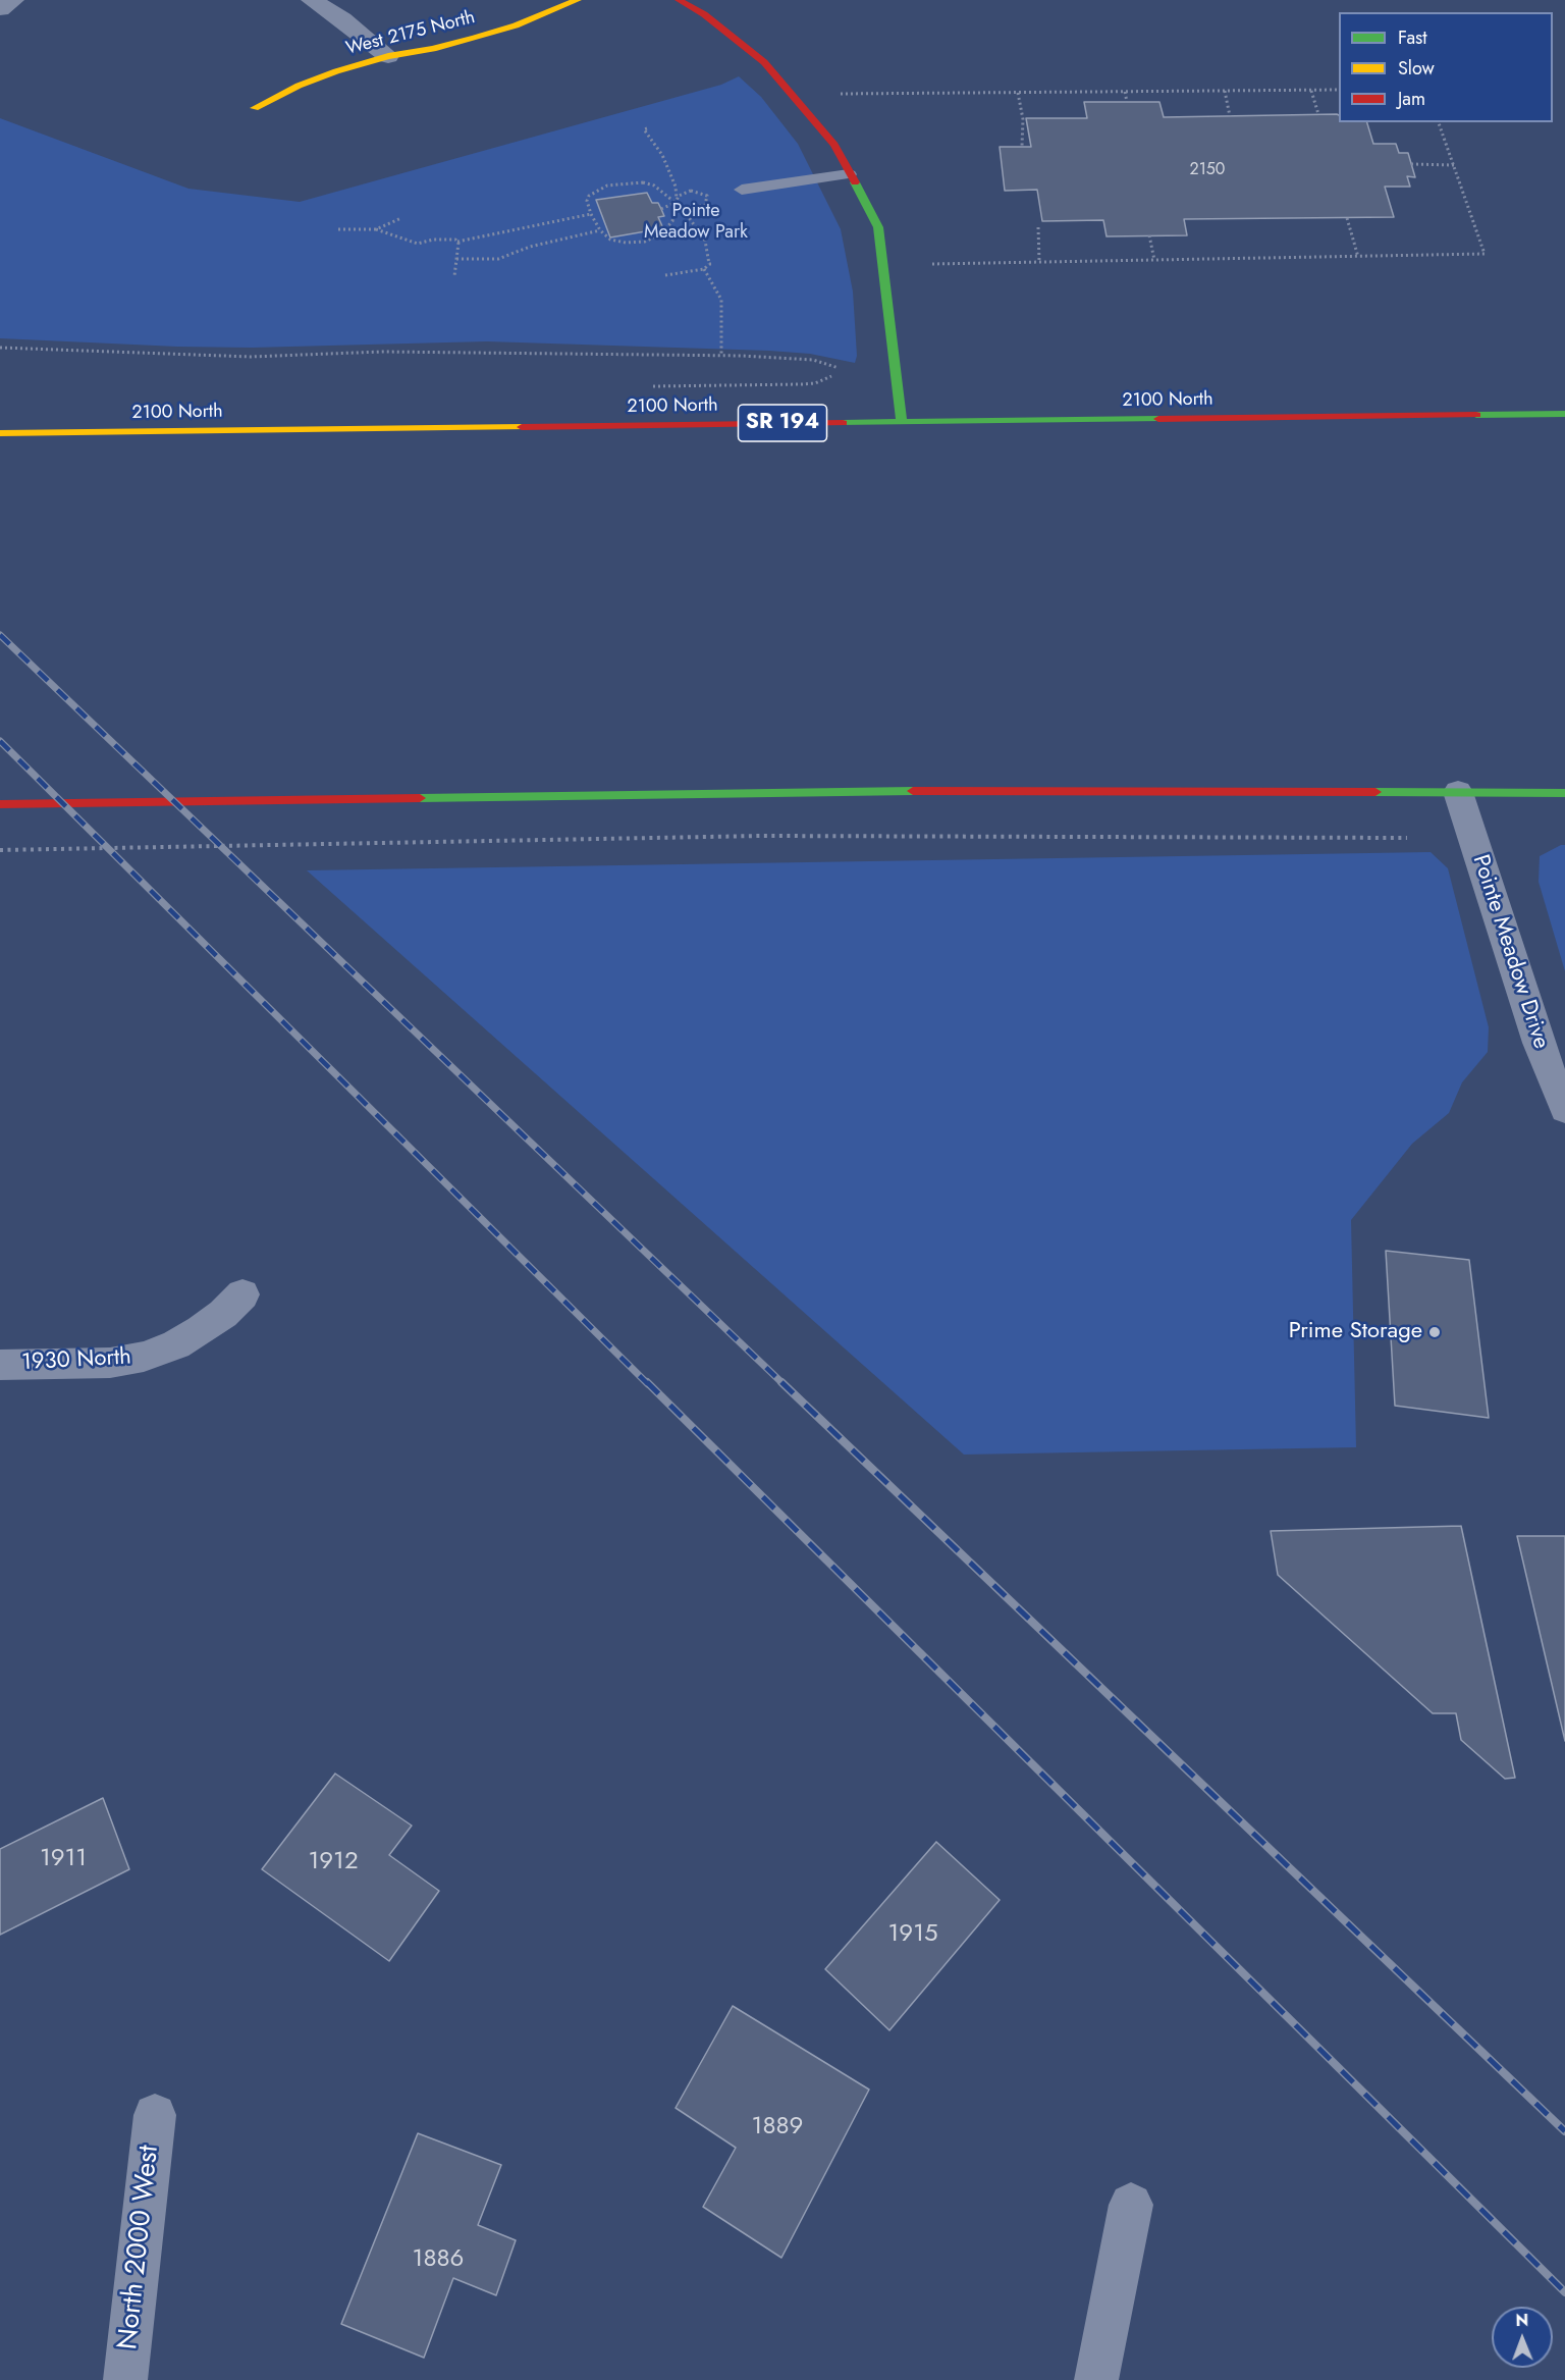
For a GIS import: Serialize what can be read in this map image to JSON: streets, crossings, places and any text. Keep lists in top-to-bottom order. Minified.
{"streets":{"main road":["West 2175 North","2100 North","SR 194"],"street":["Pointe Meadow Drive","1930 North","North 2000 West"]},"parks":["Pointe Meadow Park"],"places":["Prime Storage"],"house_numbers":["2150","1911","1912","1915","1889","1886"],"legend":["Fast","Slow","Jam"],"north":"top"}
